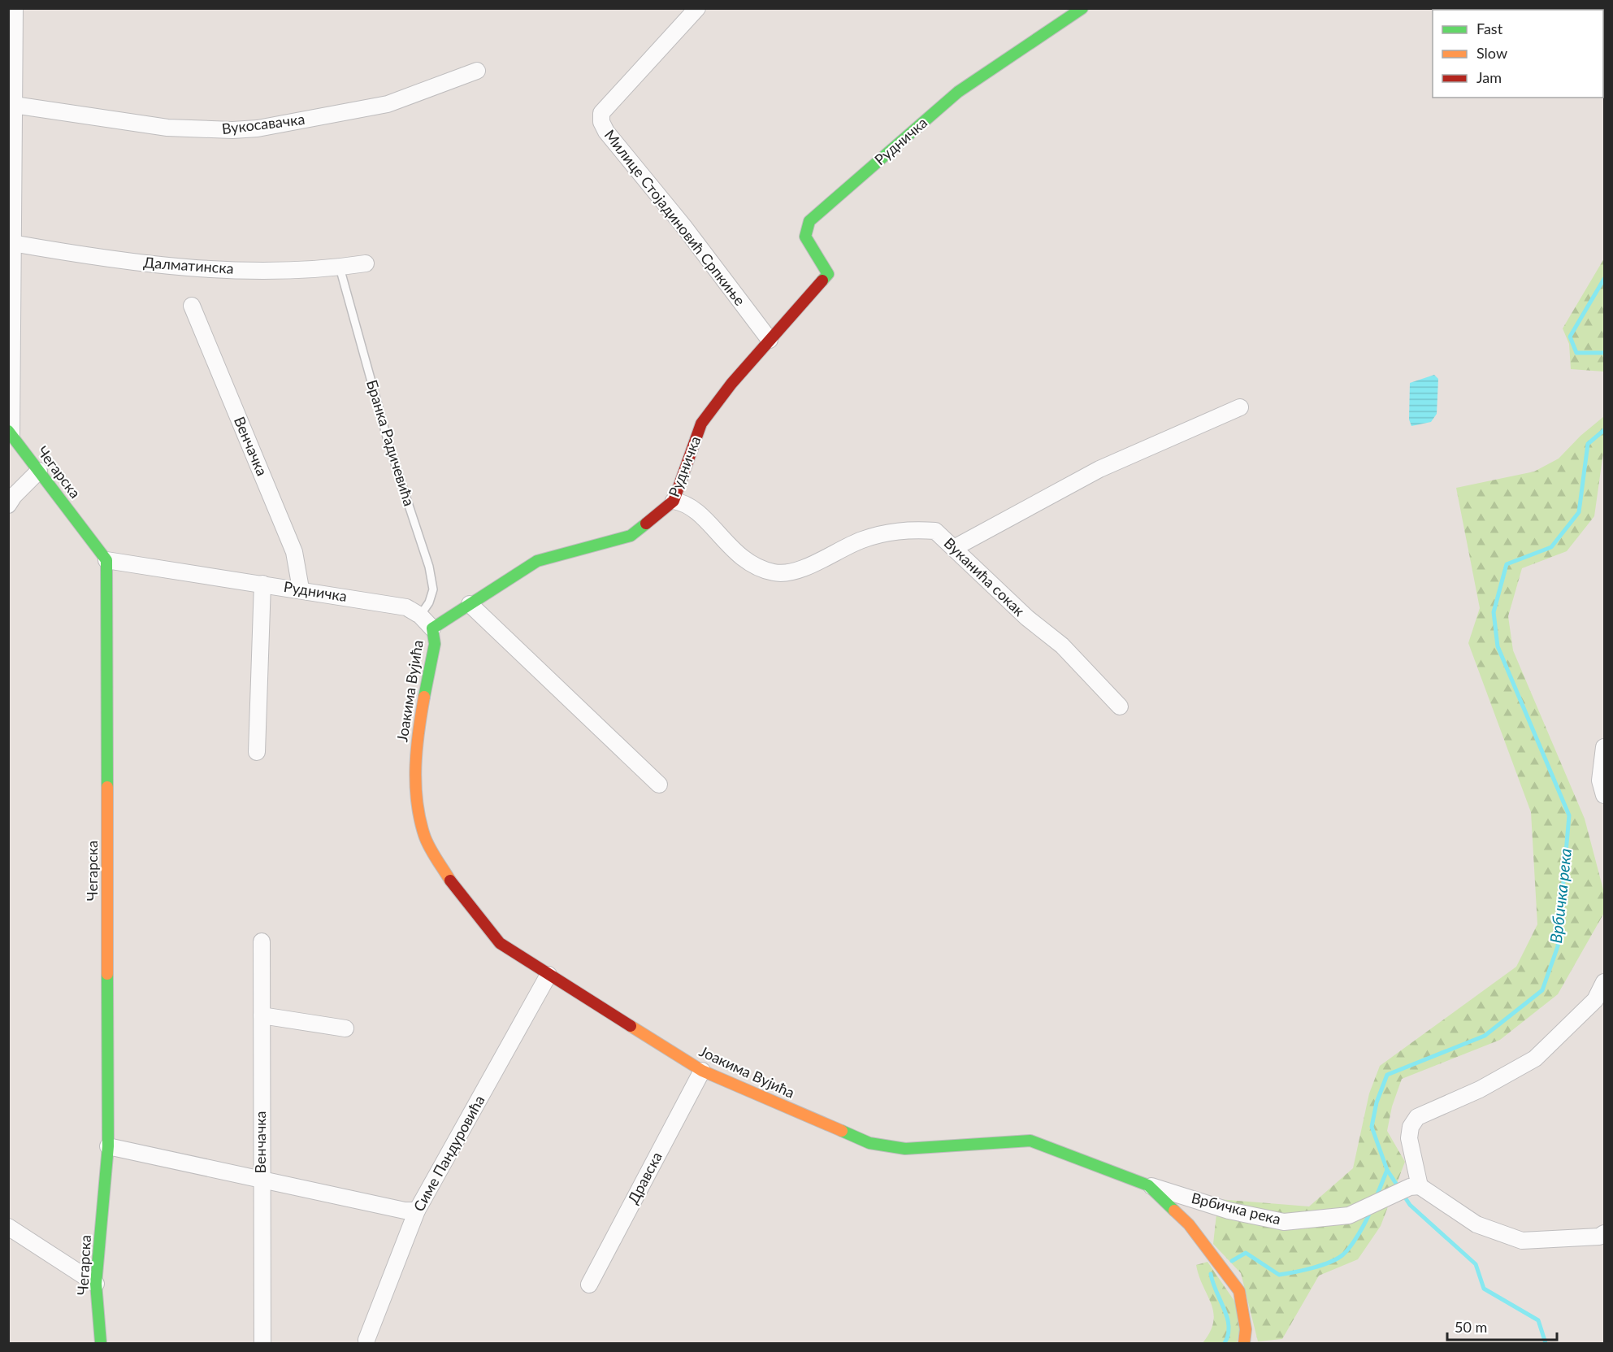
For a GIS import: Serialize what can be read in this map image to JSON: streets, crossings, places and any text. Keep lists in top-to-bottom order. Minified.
{"streets":{"street":["Вукосавачка","Рудничка","Милице Стојадиновић Српкиње","Далматинска","Венчачка","Чегарска","Вуканића сокак","Јоакима Вујића","Симе Пандуровића","Дравска","Врбичка река"],"lane":["Бранка Радичевића"]},"crossings":[["Рудничка","Милице Стојадиновић Српкиње"],["Рудничка","Бранка Радичевића"],["Рудничка","Венчачка"],["Рудничка","Чегарска"],["Рудничка","Вуканића сокак"],["Рудничка","Јоакима Вујића"],["Далматинска","Бранка Радичевића"],["Јоакима Вујића","Симе Пандуровића"],["Јоакима Вујића","Дравска"],["Јоакима Вујића","Врбичка река"]],"water":["Врбичка река"],"legend":["Fast","Slow","Jam"],"scale_bar":"50 m"}
